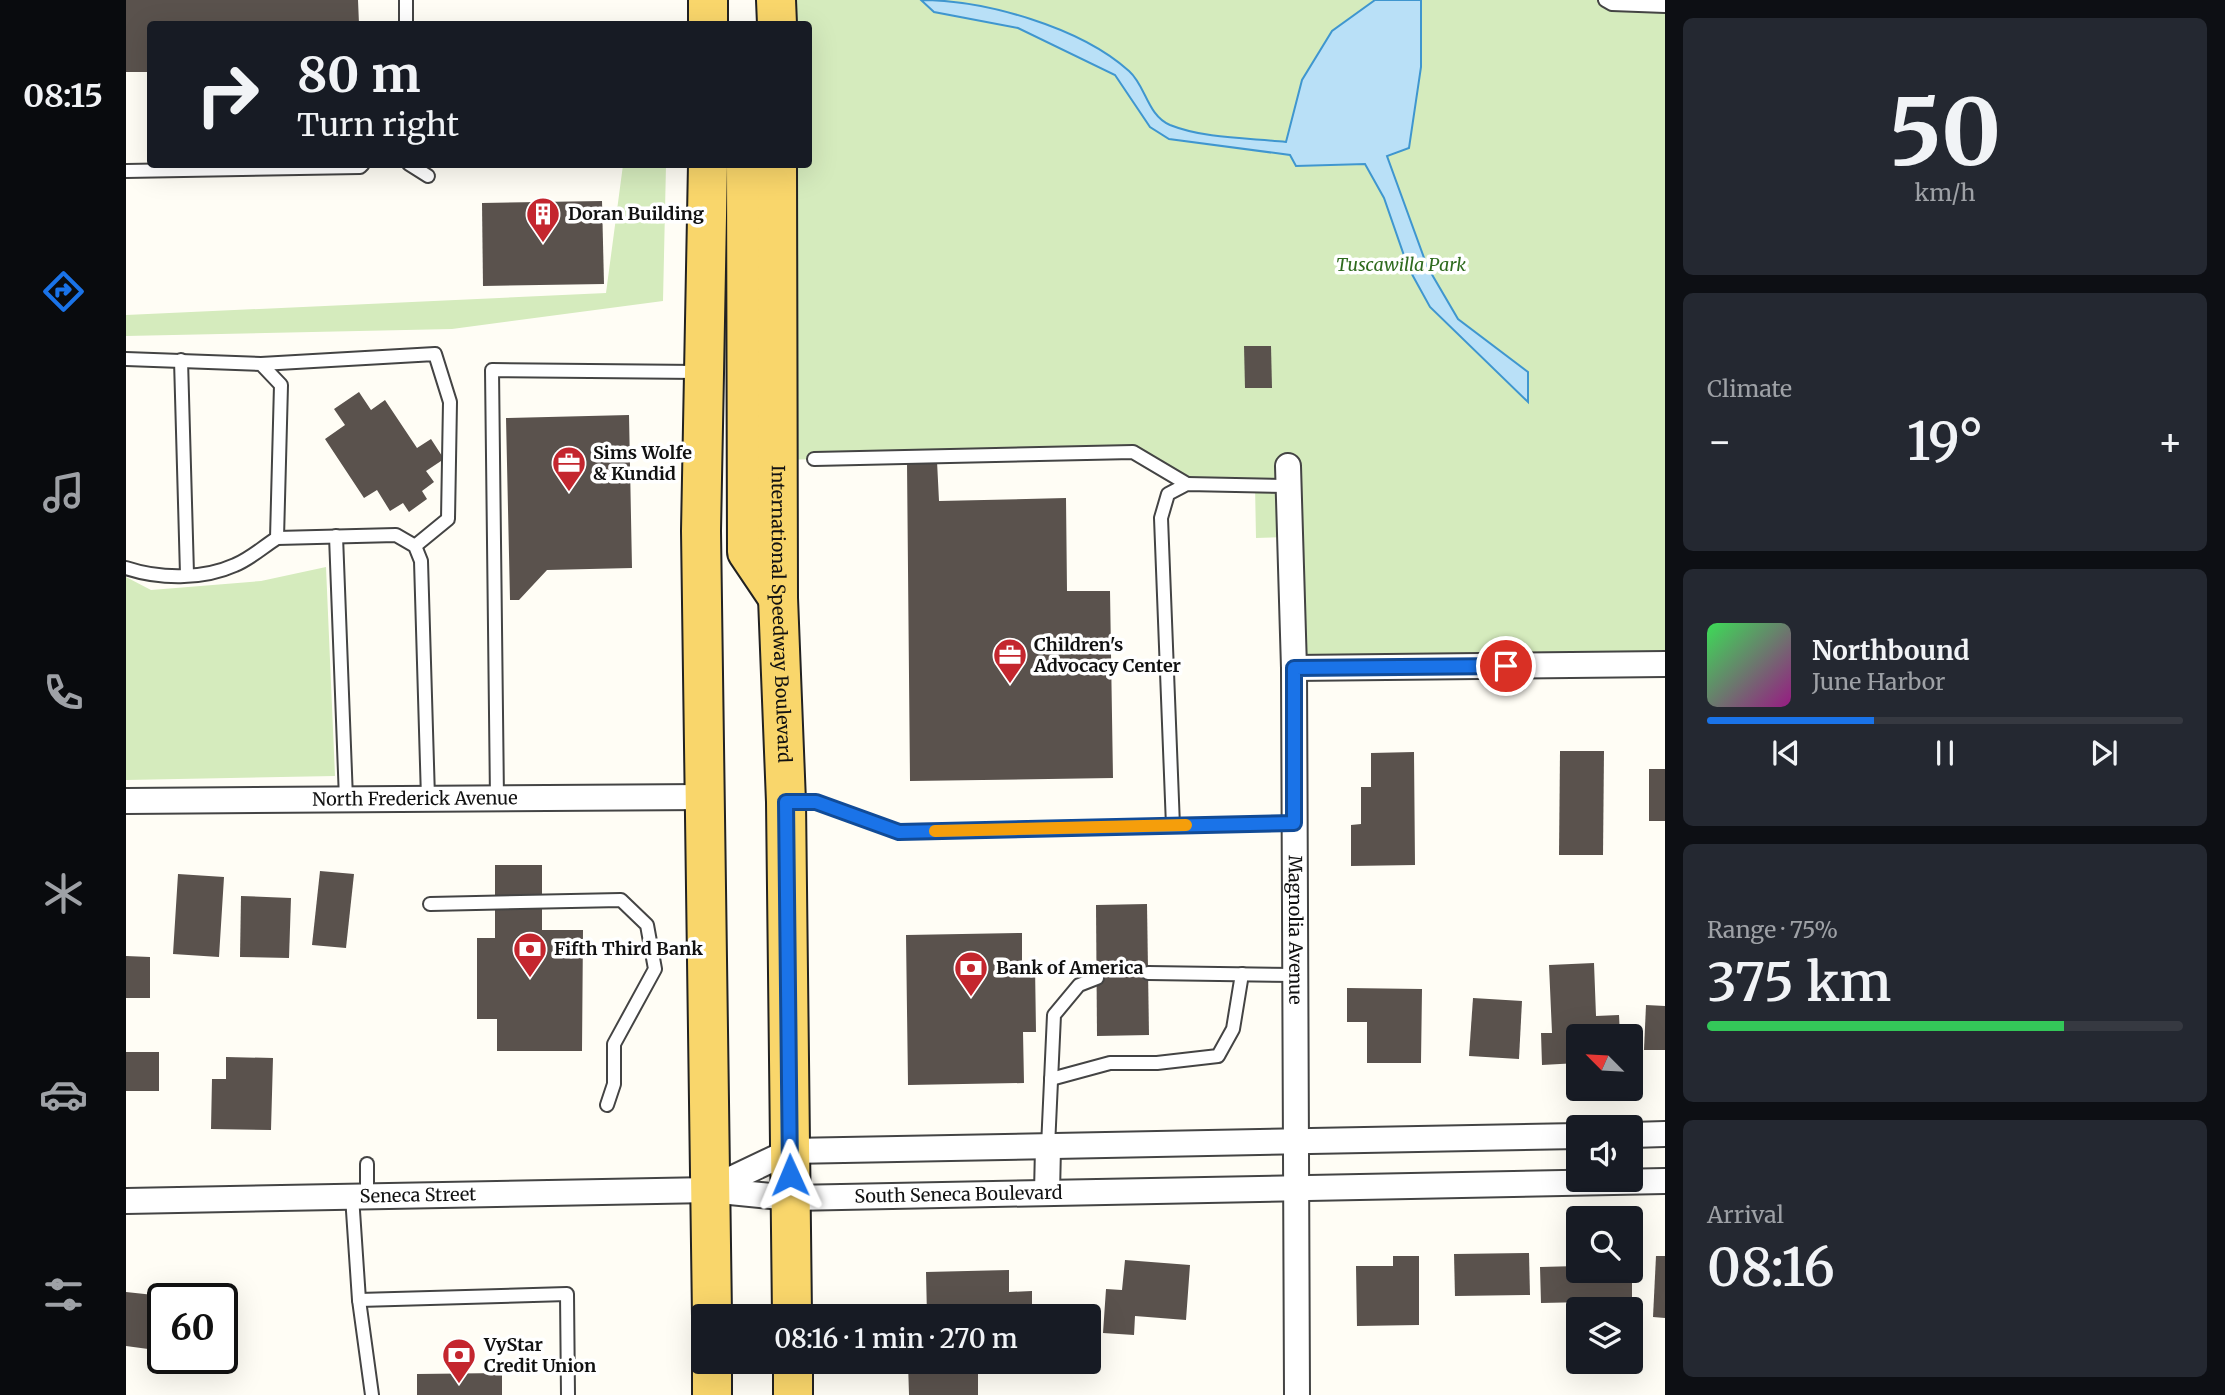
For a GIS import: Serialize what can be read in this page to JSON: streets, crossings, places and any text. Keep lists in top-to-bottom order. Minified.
{"streets":{"main road":["International Speedway Boulevard"],"street":["North Frederick Avenue","Magnolia Avenue","Seneca Street","South Seneca Boulevard"]},"crossings":[["International Speedway Boulevard","South Seneca Boulevard"],["Magnolia Avenue","South Seneca Boulevard"],["Seneca Street","South Seneca Boulevard"]],"parks":["Tuscawilla Park"],"places":{"building":["Doran Building"],"office":["Sims Wolfe & Kundid","Children's Advocacy Center"],"bank":["Fifth Third Bank","Bank of America","VyStar Credit Union"]},"north":"top left","page":{"tabs":"08:15","tile":[["50","km/h"],"Climate",["Range · 75%","375 km"],["Arrival","08:16"]],"turn":["80 m","Turn right"],"heat":["−","19°","+"],"song":["Northbound","June Harbor"],"limit":"60","trip":"08:16 · 1 min · 270 m"}}
